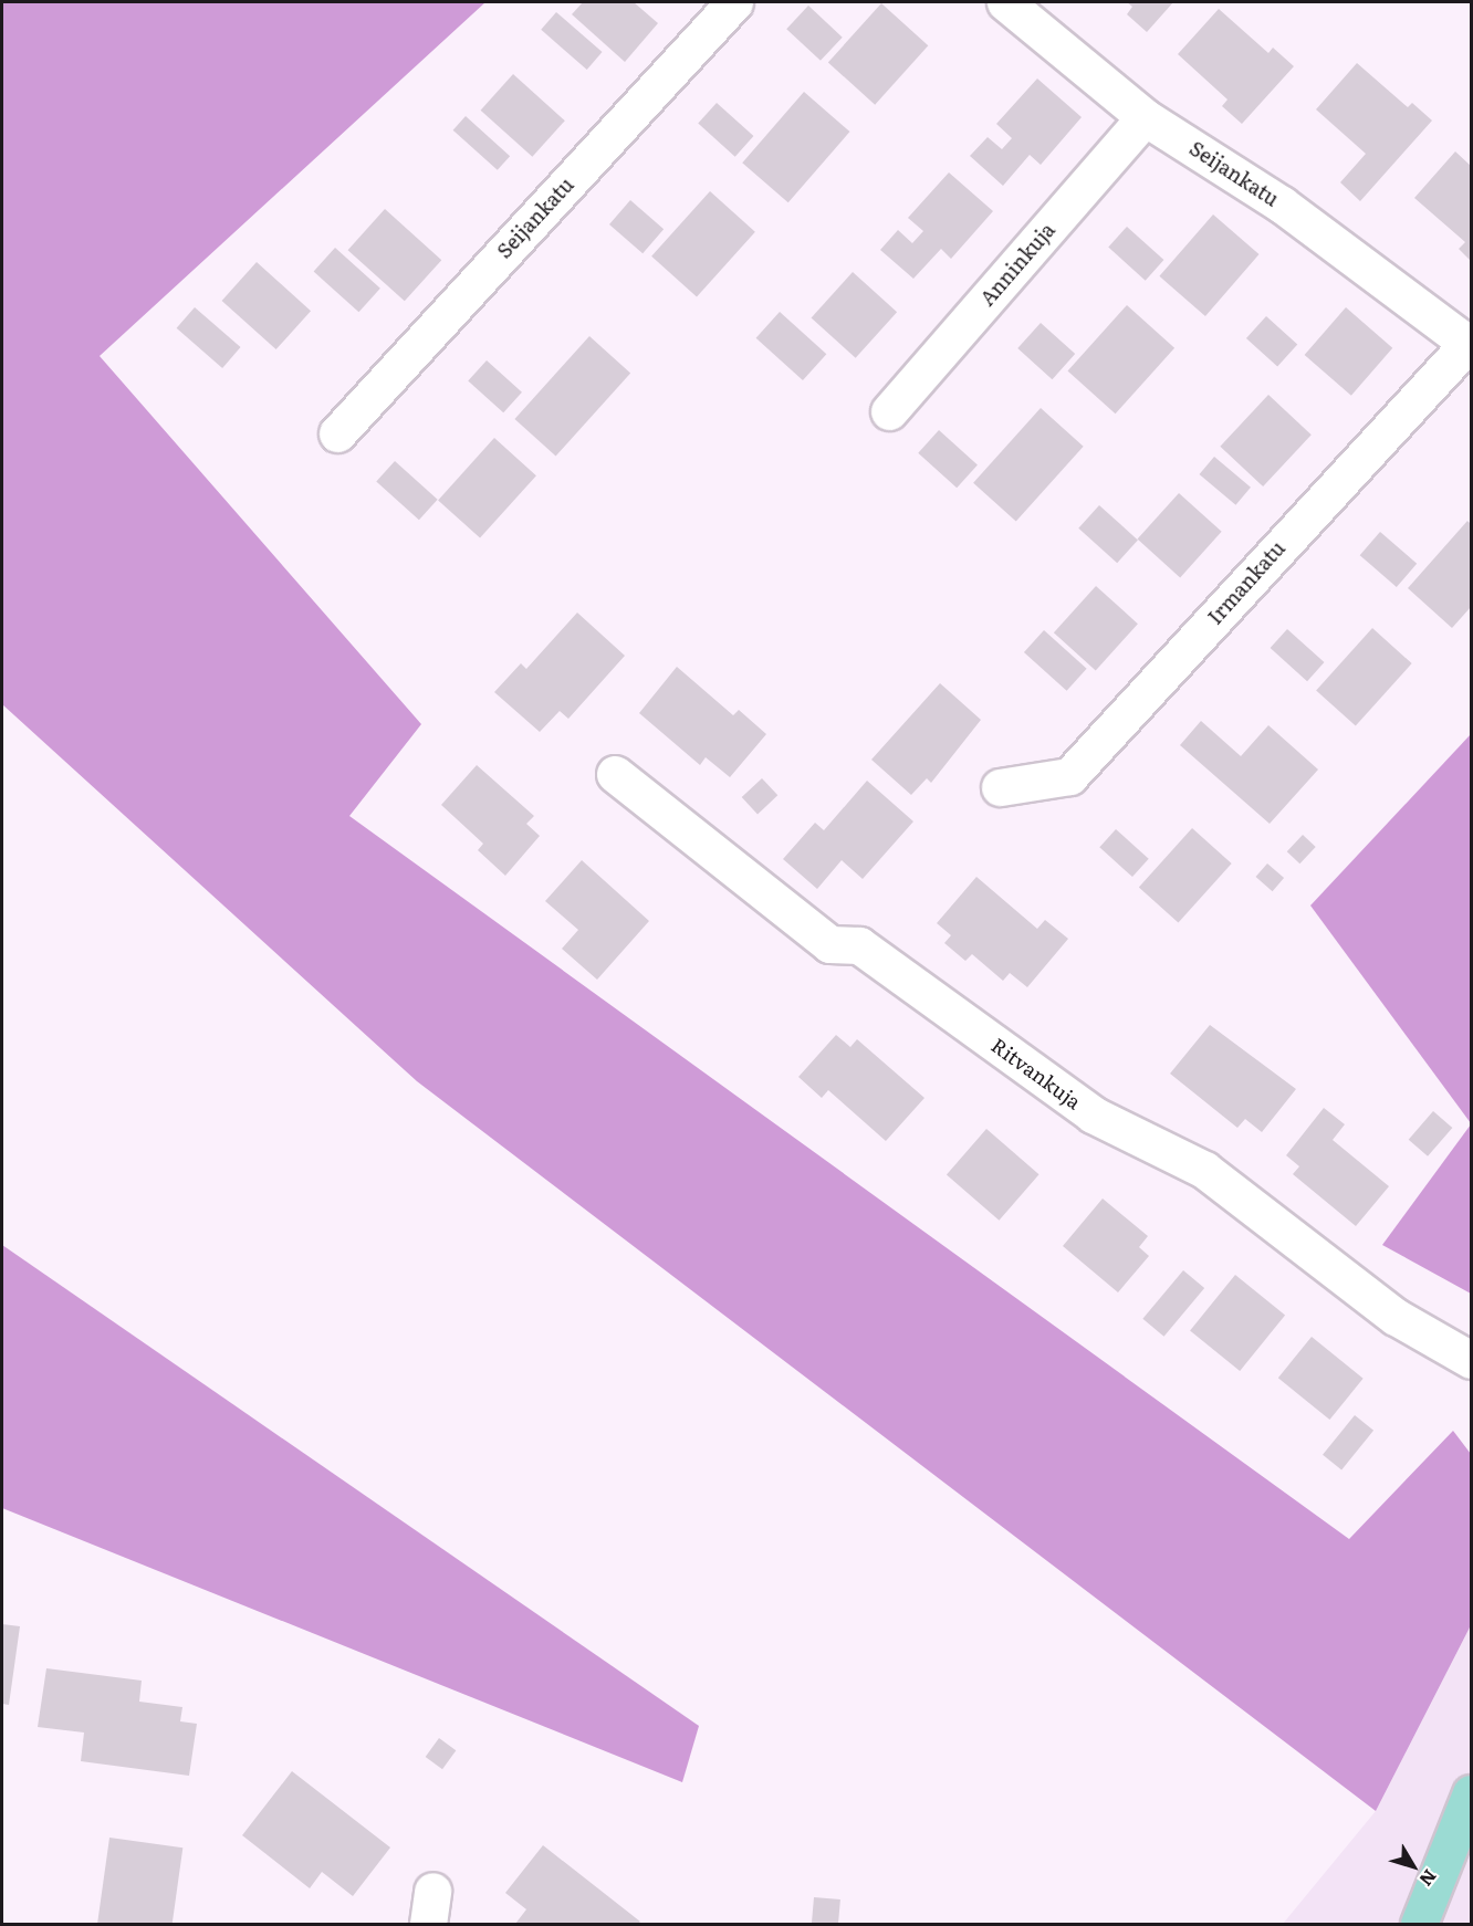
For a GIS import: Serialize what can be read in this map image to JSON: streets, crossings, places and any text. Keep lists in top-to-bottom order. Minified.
{"streets":{"street":["Seijankatu","Anninkuja","Irmankatu","Ritvankuja"]},"crossings":[["Seijankatu","Anninkuja"],["Seijankatu","Irmankatu"]],"north":"bottom right"}
